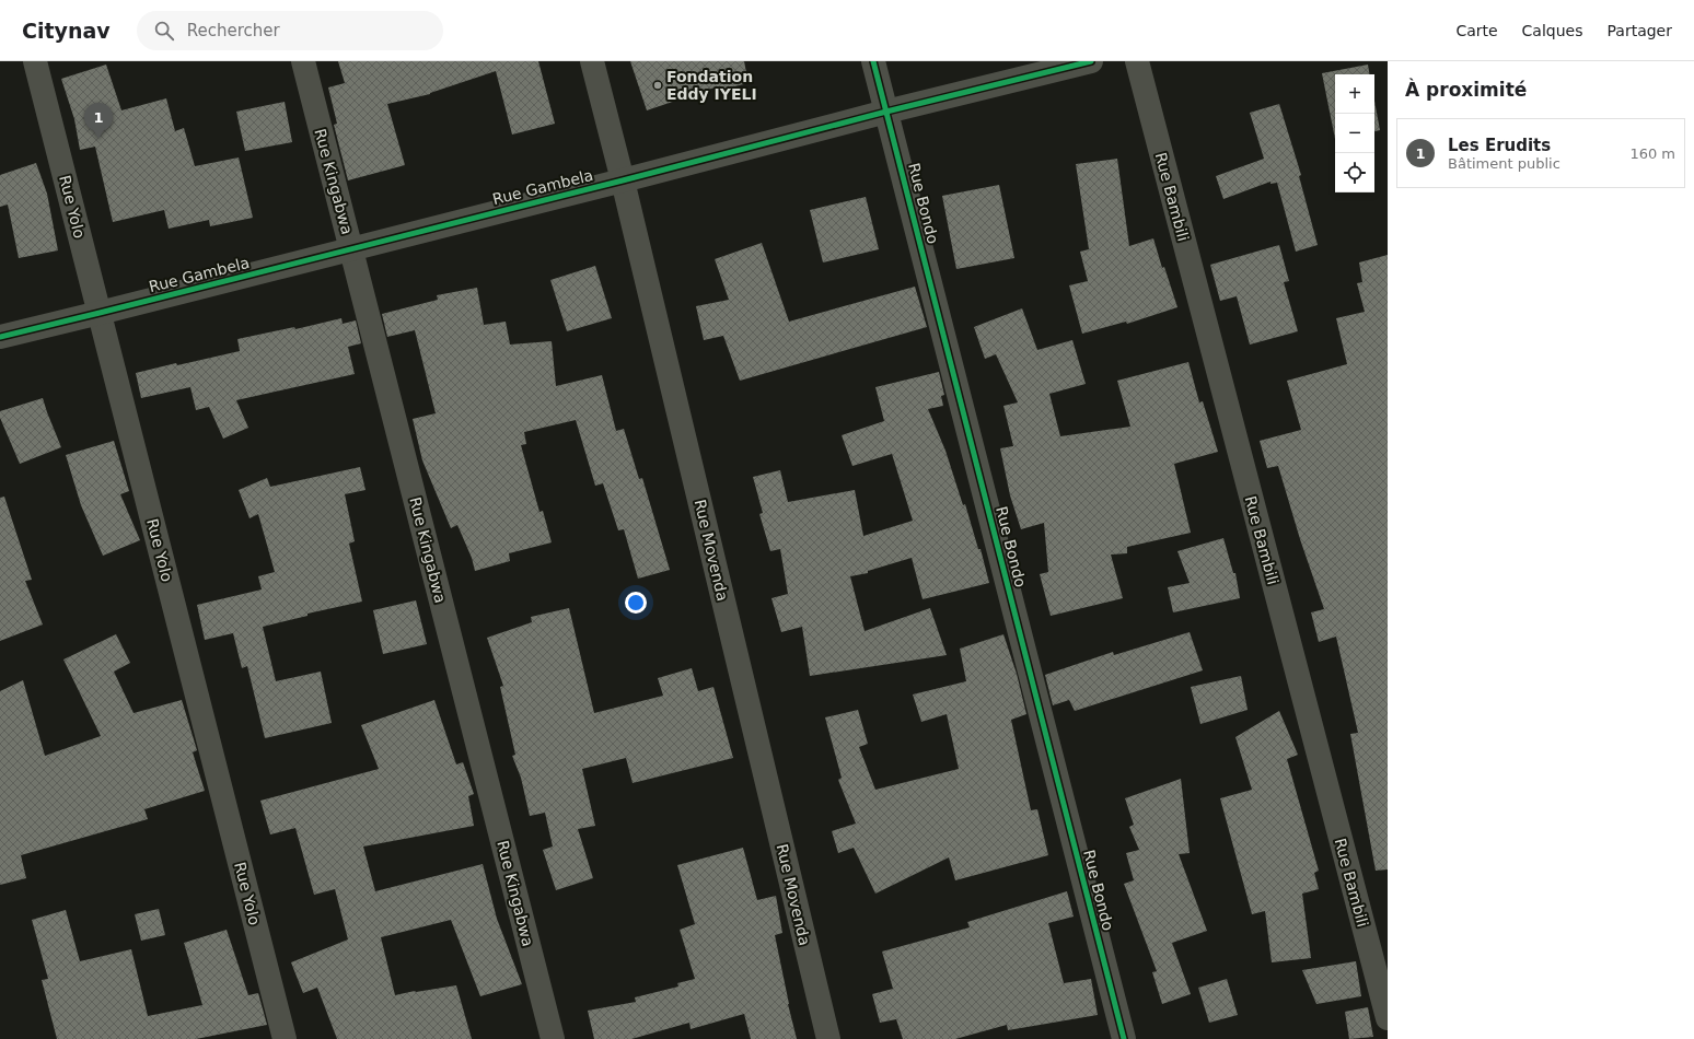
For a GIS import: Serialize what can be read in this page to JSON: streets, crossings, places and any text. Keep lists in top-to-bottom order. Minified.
{"streets":{"street":["Rue Kingabwa","Rue Gambela","Rue Bambili","Rue Bondo","Rue Yolo","Rue Movenda"]},"crossings":[["Rue Kingabwa","Rue Gambela"],["Rue Gambela","Rue Bondo"],["Rue Gambela","Rue Yolo"],["Rue Gambela","Rue Movenda"]],"places":["Fondation Eddy IYELI"],"page":{"header":"Citynav","search":"Rechercher","nav":["Carte","Calques","Partager"],"heading":"À proximité","map_buttons":["+","−"],"pins":"1","list":[{"mark":"1","name":"Les Erudits","note":"Bâtiment public","value":"160 m"}]}}
